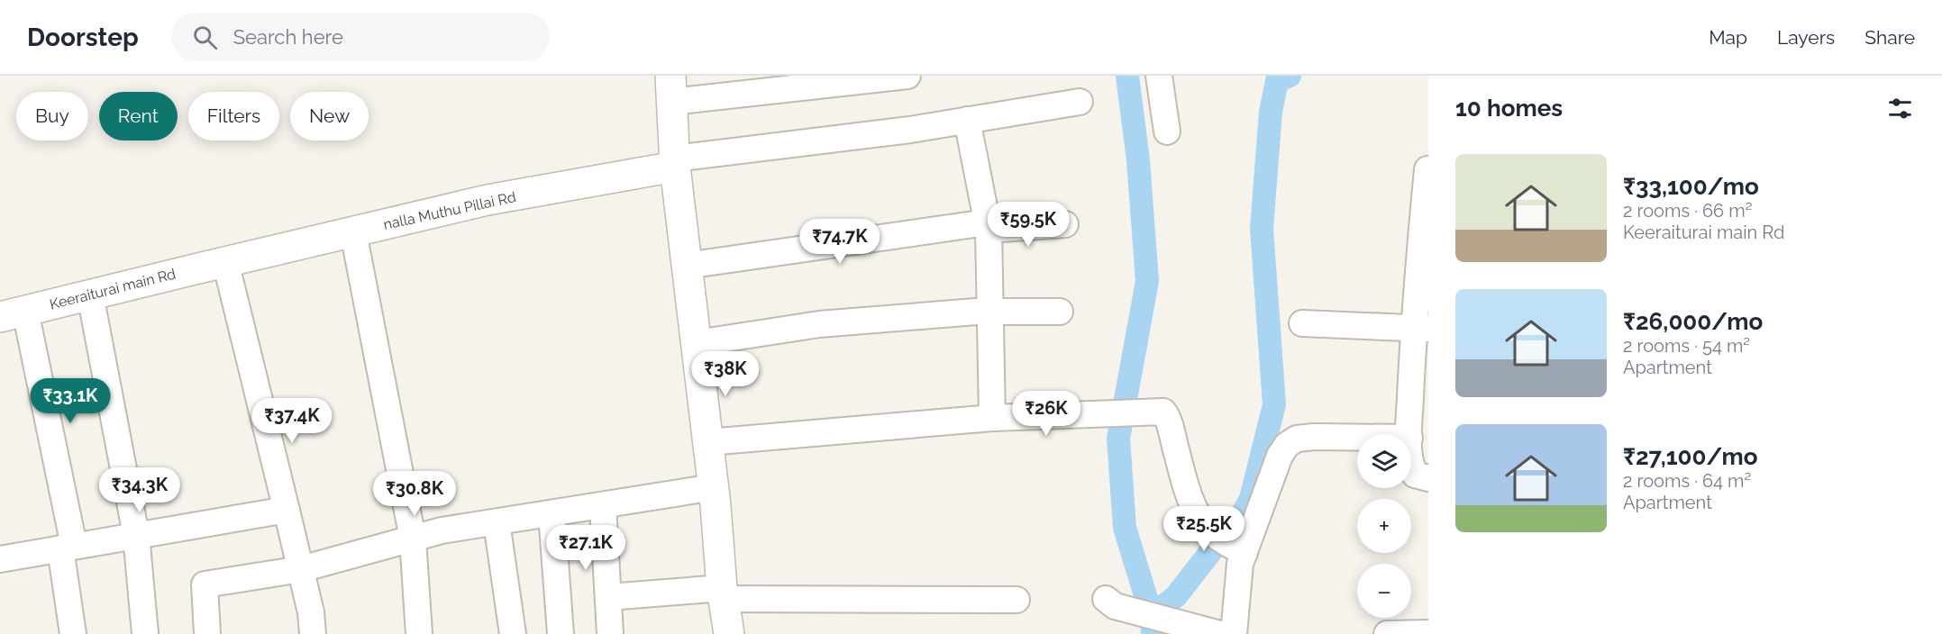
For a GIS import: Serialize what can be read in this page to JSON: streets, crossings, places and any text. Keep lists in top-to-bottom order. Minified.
{"streets":{"street":["nalla Muthu Pillai Rd","Keeraiturai main Rd"]},"crossings":[["nalla Muthu Pillai Rd","Keeraiturai main Rd"]],"page":{"header":"Doorstep","search":"Search here","nav":["Map","Layers","Share"],"heading":"10 homes","chip":["Buy","Rent","Filters","New"],"list":[{"name":"₹33,100/mo","note":"2 rooms · 66 m² · Keeraiturai main Rd"},{"name":"₹26,000/mo","note":"2 rooms · 54 m² · Apartment"},{"name":"₹27,100/mo","note":"2 rooms · 64 m² · Apartment"}],"price":["₹59.5K","₹74.7K","₹38K","₹33.1K","₹26K","₹37.4K","₹34.3K","₹30.8K","₹25.5K","₹27.1K"],"map_buttons":["+","−"]}}
